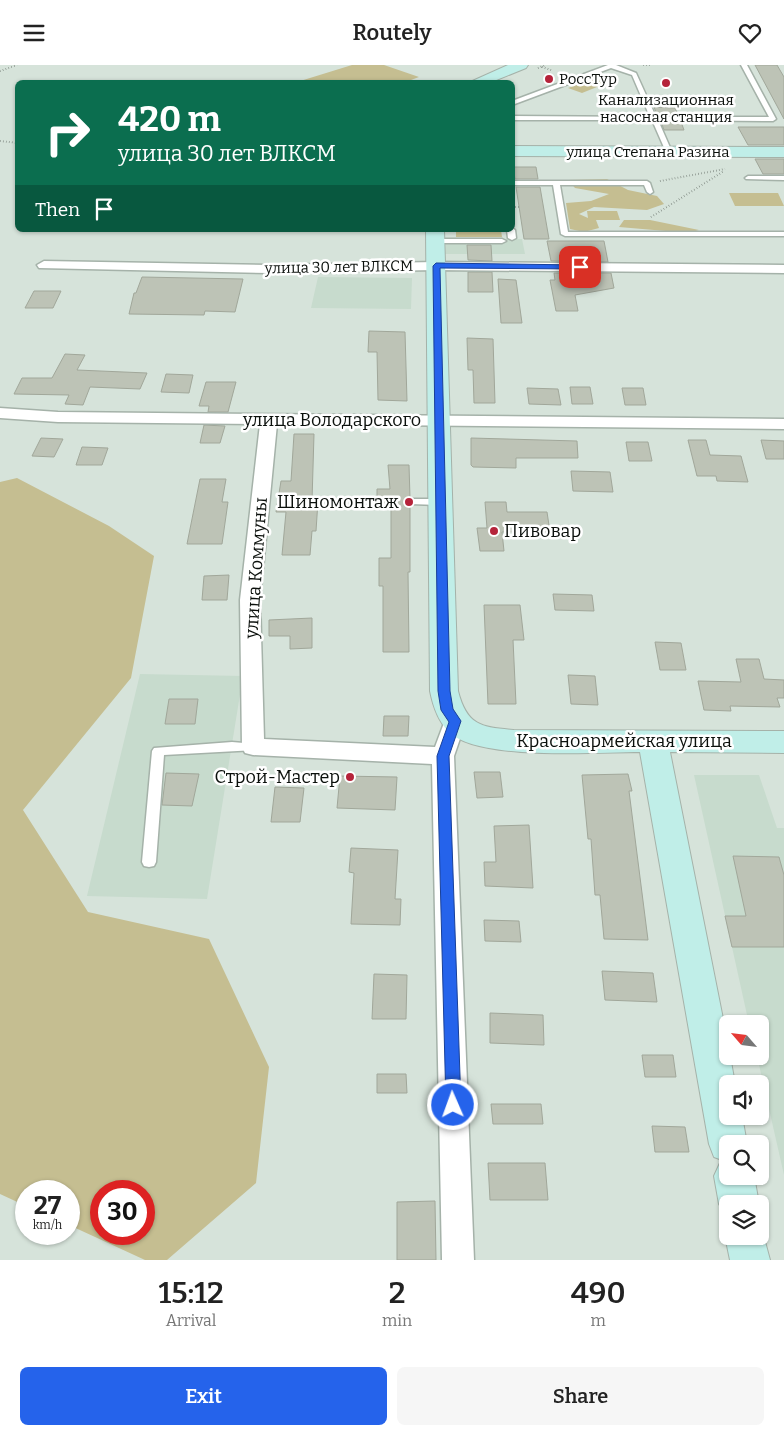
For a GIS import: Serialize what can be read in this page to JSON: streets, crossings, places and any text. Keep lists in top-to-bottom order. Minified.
{"streets":{"street":["улица Степана Разина","улица 30 лет ВЛКСМ","улица Володарского","улица Коммуны","Красноармейская улица"]},"crossings":[["улица Володарского","улица Коммуны"]],"places":["РоссТур","Канализационная насосная станция","Шиномонтаж","Пивовар","Строй-Мастер"],"north":"top left","page":{"header":"Routely","turn":["420 m","улица 30 лет ВЛКСМ"],"then":"Then","speed":"27 km/h","limit":"30","eta":["15:12","Arrival","2","min","490","m"],"buttons":["Exit","Share"]}}
